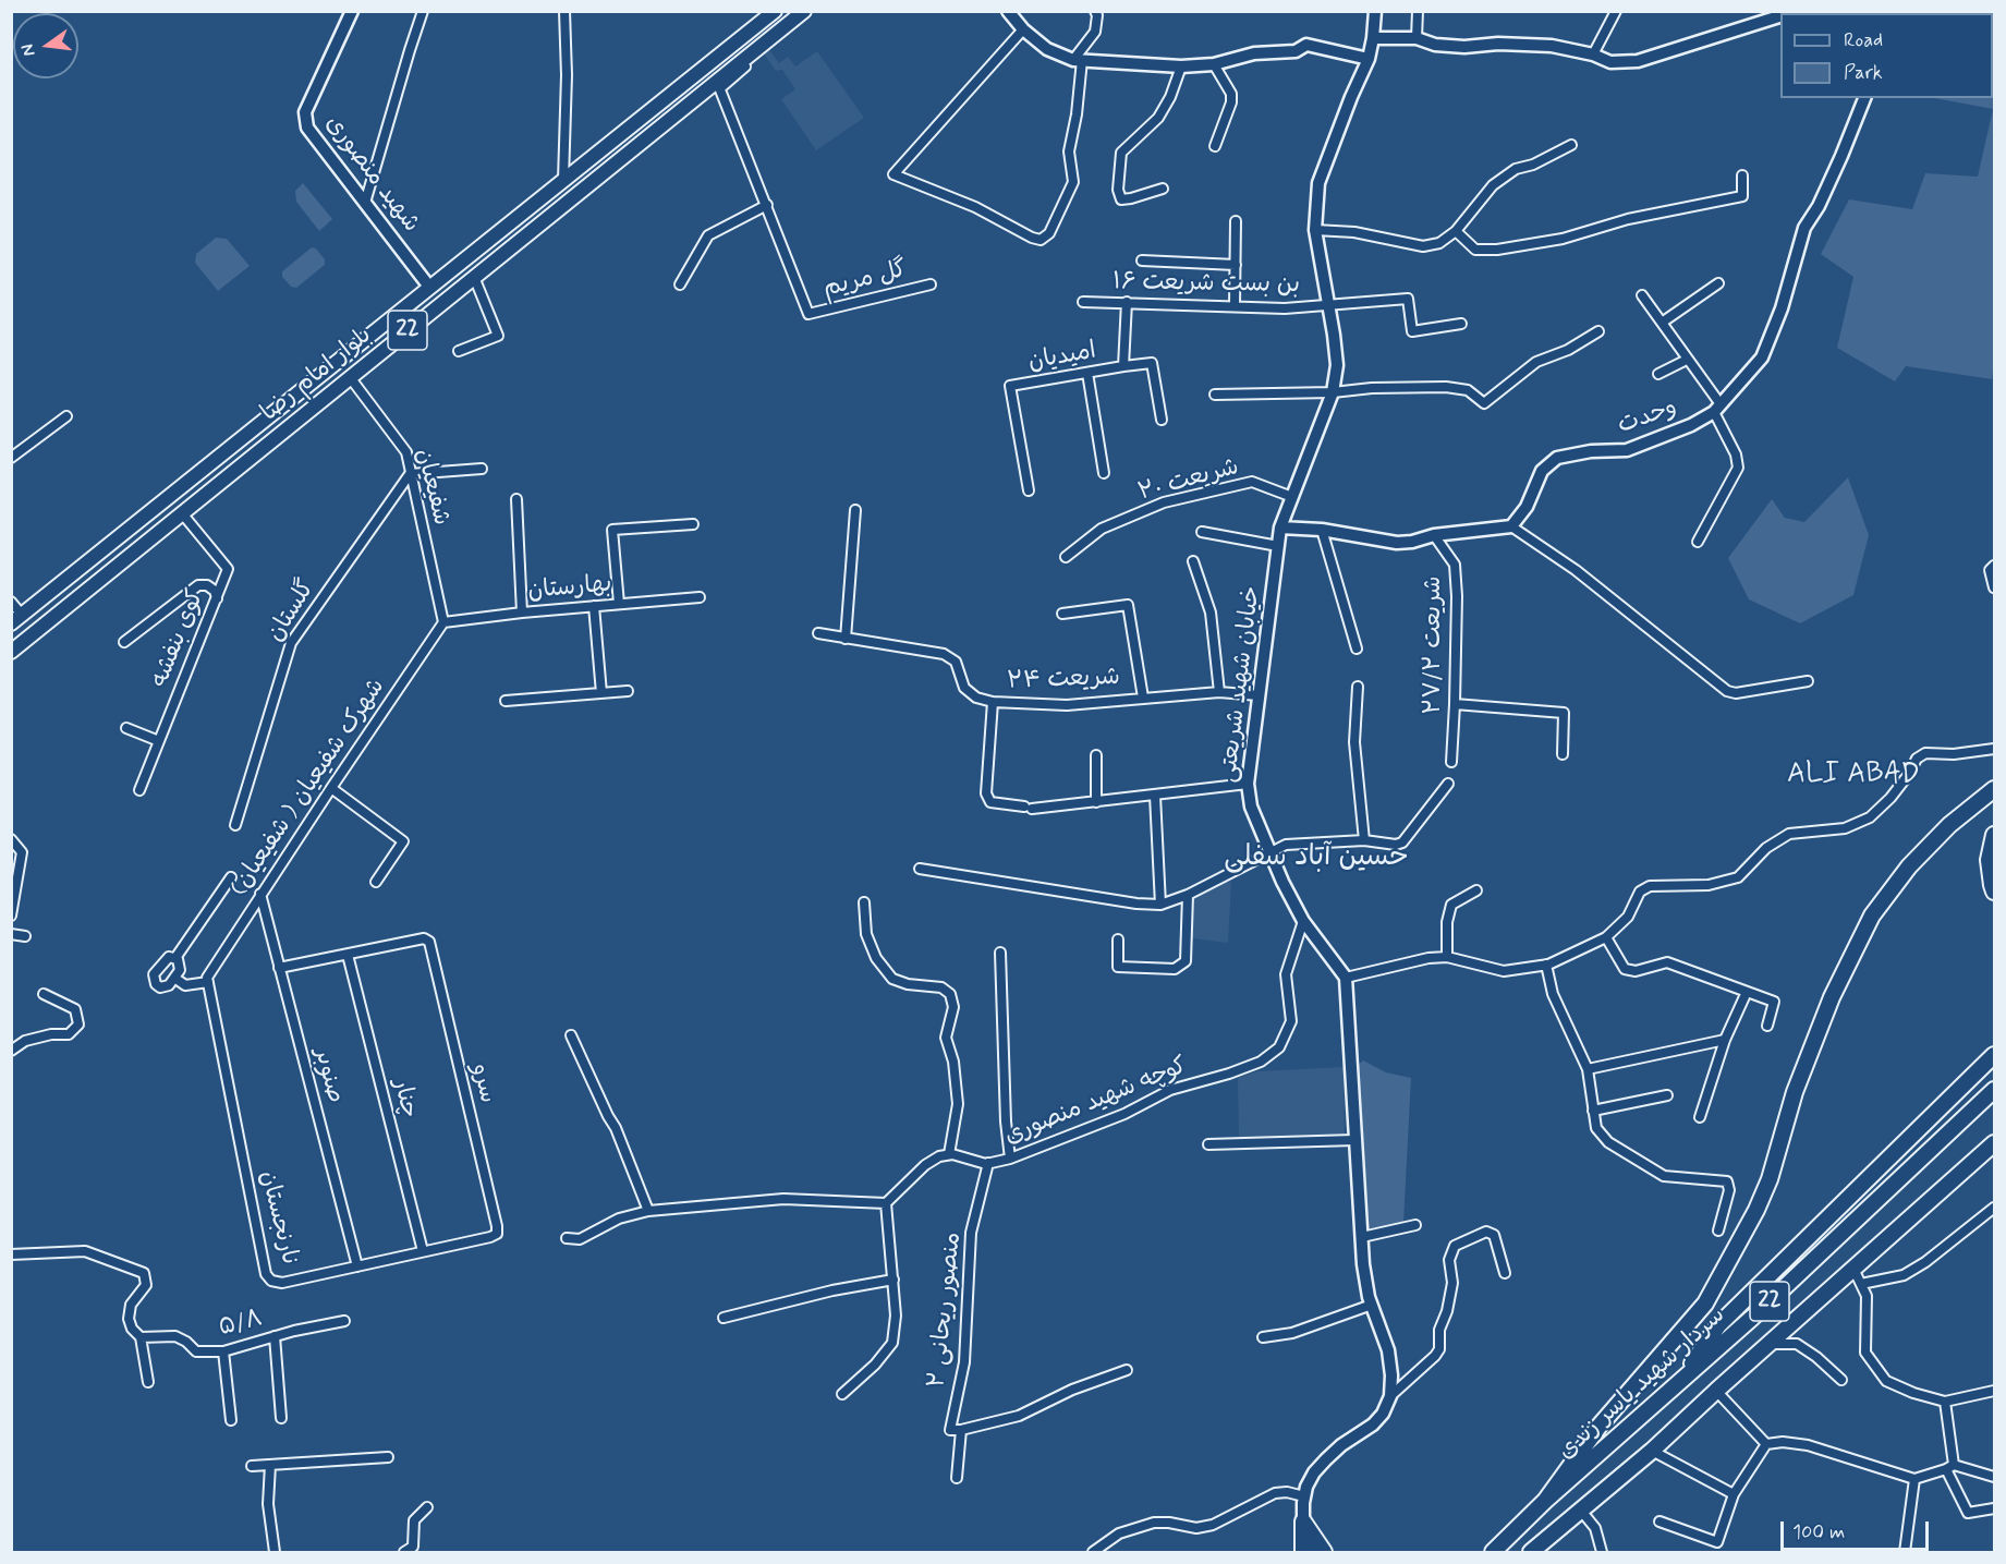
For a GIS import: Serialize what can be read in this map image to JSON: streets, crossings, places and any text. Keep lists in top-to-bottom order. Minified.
{"streets":{"highway":["22","سردار شهید یاسر زندی"],"main road":["بلوار امام رضا"],"street":["شهید منصوری","گل مریم","بن بست شریعت ۱۶","امیدیان","وحدت","شریعت ۲۰","شفیعیان","بهارستان","گلستان","کوی بنفشه","شریعت ۲۷/۲","شریعت ۲۴","خیابان شهید شریعتی","شهرک شفیعیان ( شفیعیان)","صنوبر","سرو","چنار","کوچه شهید منصوری","نارنجستان","منصور ریحانی ۲","۵/۸"]},"crossings":[["شهید منصوری","بلوار امام رضا"],["بن بست شریعت ۱۶","امیدیان"],["بن بست شریعت ۱۶","خیابان شهید شریعتی"],["بلوار امام رضا","شفیعیان"],["بلوار امام رضا","کوی بنفشه"],["شریعت ۲۰","خیابان شهید شریعتی"],["شفیعیان","بهارستان"],["شفیعیان","گلستان"],["شفیعیان","شهرک شفیعیان ( شفیعیان)"],["بهارستان","شهرک شفیعیان ( شفیعیان)"],["شریعت ۲۴","خیابان شهید شریعتی"],["خیابان شهید شریعتی","کوچه شهید منصوری"],["شهرک شفیعیان ( شفیعیان)","صنوبر"],["شهرک شفیعیان ( شفیعیان)","نارنجستان"],["صنوبر","نارنجستان"],["سرو","چنار"],["سرو","نارنجستان"],["چنار","نارنجستان"],["کوچه شهید منصوری","منصور ریحانی ۲"]],"districts":["ALI ABAD","حسین آباد سفلی"],"legend":["Road","Park"],"scale_bar":"100 m","north":"left"}
